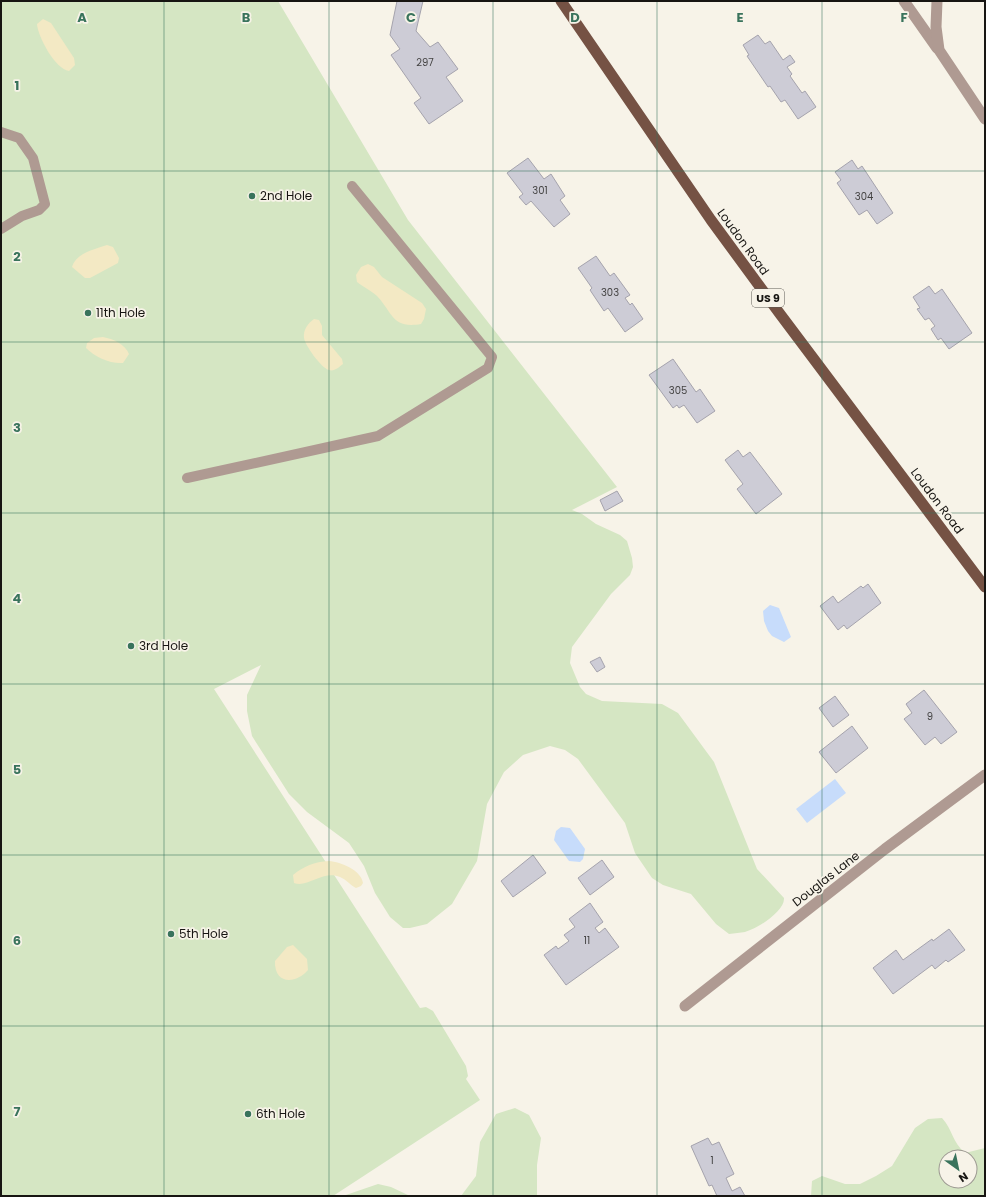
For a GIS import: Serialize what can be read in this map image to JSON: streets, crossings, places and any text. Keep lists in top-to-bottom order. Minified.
{"streets":{"main road":["Loudon Road","US 9"],"street":["Douglas Lane"]},"places":["2nd Hole","11th Hole","3rd Hole","5th Hole","6th Hole"],"house_numbers":["297","301","304","303","305","9","11","1"],"north":"bottom right","grid":{"columns":["A","B","C","D","E","F"],"rows":["1","2","3","4","5","6","7"]}}
